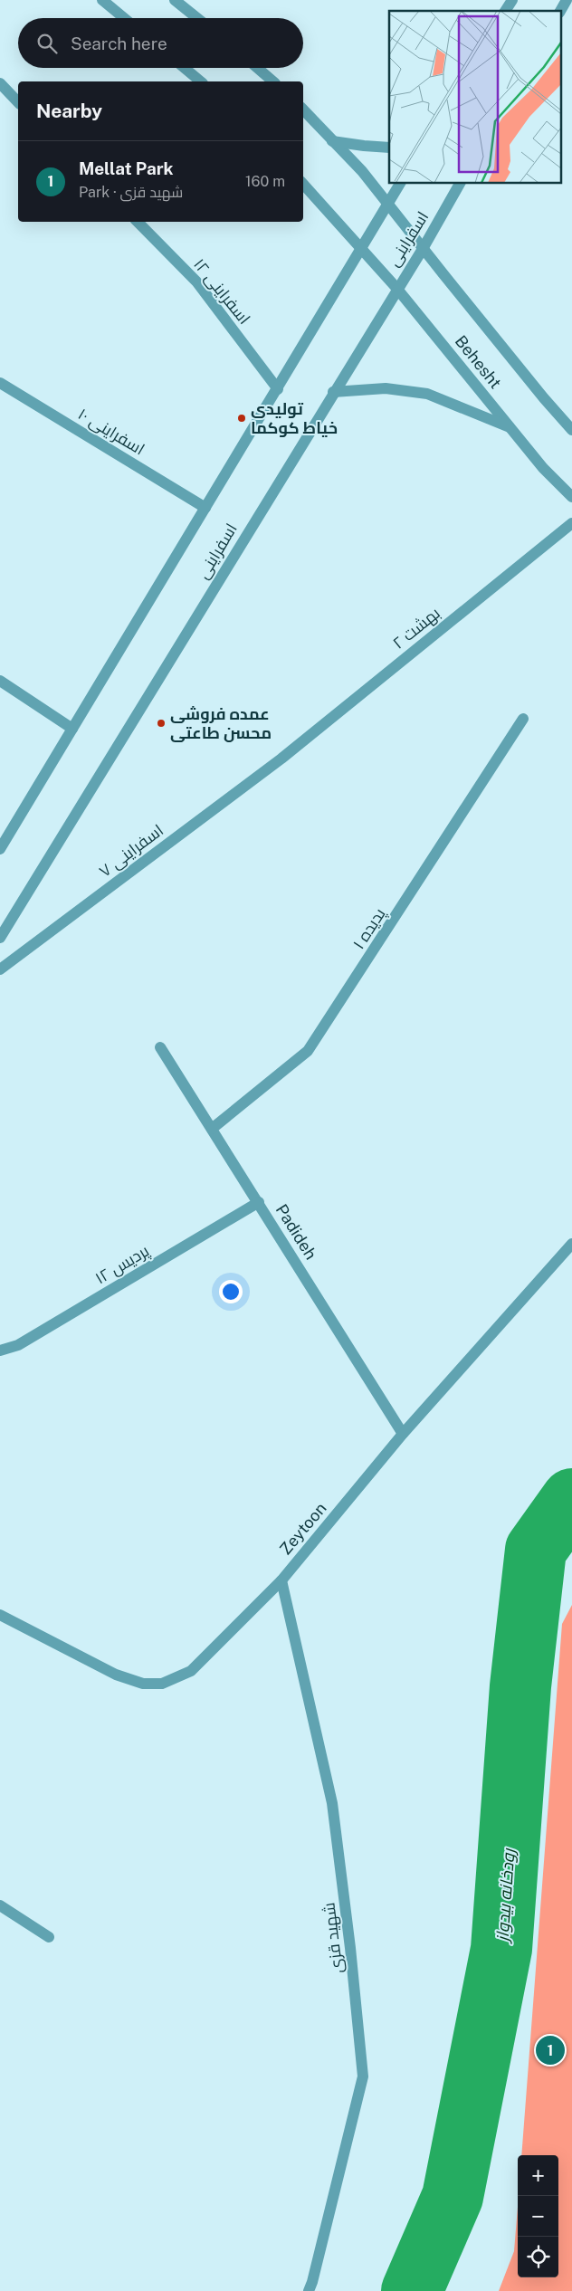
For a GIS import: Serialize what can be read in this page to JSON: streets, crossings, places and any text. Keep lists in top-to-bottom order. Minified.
{"streets":{"street":["اسفراینی","اسفراینی ۱۲","Behesht","اسفراینی ۱۰","بهشت ۲","اسفراینی ۷","پدیده ۱","Padideh","پردیس ۱۲","Zeytoon","شهید قزی"]},"crossings":[["اسفراینی","اسفراینی ۱۲"],["اسفراینی","Behesht"],["اسفراینی","اسفراینی ۱۰"],["بهشت ۲","اسفراینی ۷"],["پدیده ۱","Padideh"],["Padideh","پردیس ۱۲"],["Padideh","Zeytoon"],["Zeytoon","شهید قزی"]],"water":["رودخانه بیدواز"],"places":["تولیدی خیاط کوکما","عمده فروشی محسن طاعتی"],"page":{"search":"Search here","heading":"Nearby","list":[{"mark":"1","name":"Mellat Park","note":"Park · شهید قزی","value":"160 m"}],"pins":"1","map_buttons":["+","−"]}}
